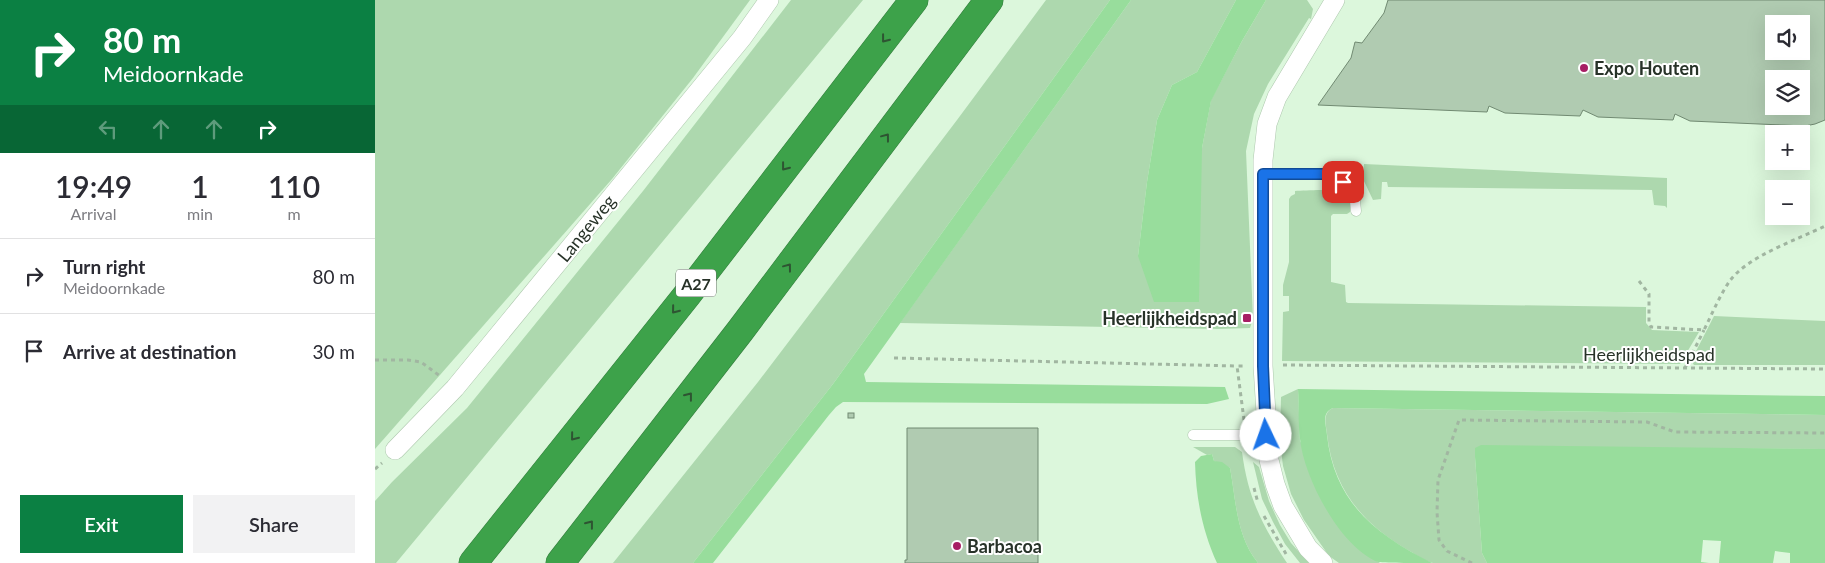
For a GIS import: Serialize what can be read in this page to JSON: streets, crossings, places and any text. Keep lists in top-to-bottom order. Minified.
{"streets":{"highway":["A27"],"street":["Langeweg"],"path":["Heerlijkheidspad"]},"places":{"other":["Expo Houten","Barbacoa"],"transit":["Heerlijkheidspad"]},"page":{"turn":["80 m","Meidoornkade"],"map_buttons":["+","−"],"eta":["19:49","Arrival","1","min","110","m"],"list":[{"name":"Turn right","note":"Meidoornkade","value":"80 m"},{"name":"Arrive at destination","value":"30 m"}],"buttons":["Exit","Share"]}}
